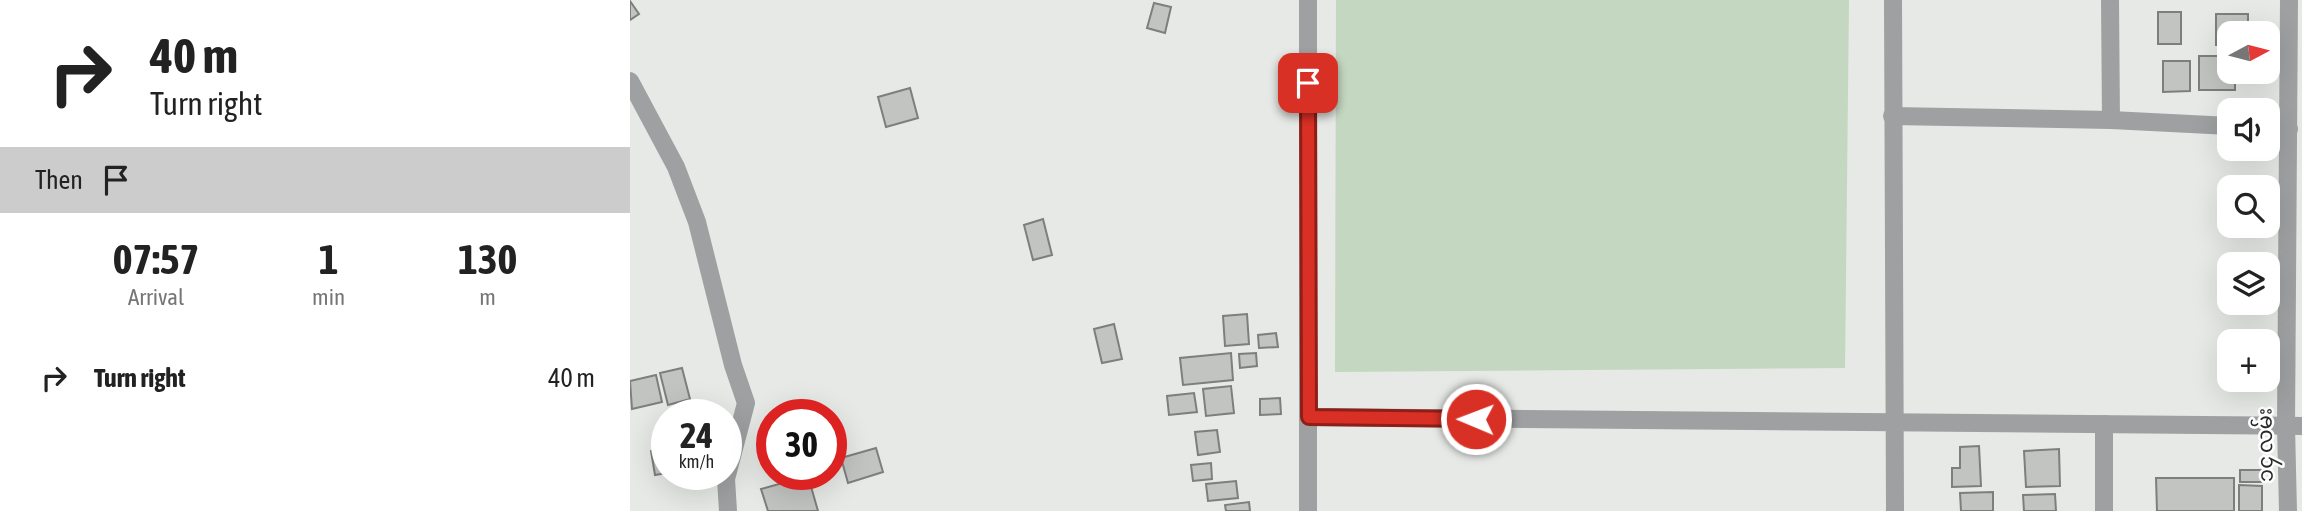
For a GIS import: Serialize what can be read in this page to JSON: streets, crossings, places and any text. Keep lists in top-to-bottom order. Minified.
{"streets":{"street":["၁၄ လမ်း"]},"north":"right","page":{"turn":["40 m","Turn right"],"map_buttons":"+","then":"Then","eta":["07:57","Arrival","1","min","130","m"],"list":[{"name":"Turn right","value":"40 m"}],"speed":"24 km/h","limit":"30"}}
